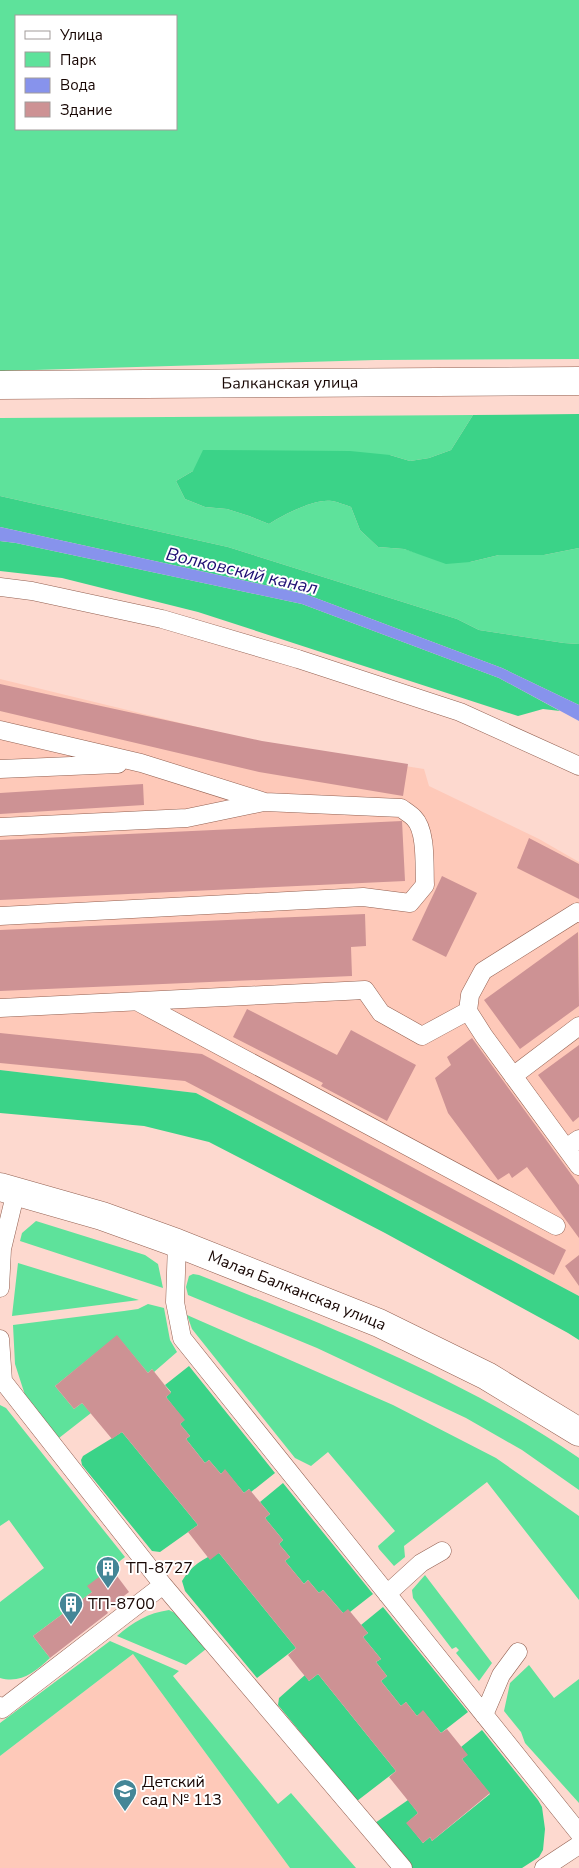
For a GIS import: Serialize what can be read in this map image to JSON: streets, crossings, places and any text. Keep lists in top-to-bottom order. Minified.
{"streets":{"street":["Балканская улица","Малая Балканская улица"]},"water":["Волковский канал"],"places":{"building":["ТП-8727","ТП-8700"],"school or university":["Детский сад № 113"]},"legend":["Улица","Парк","Вода","Здание"]}
